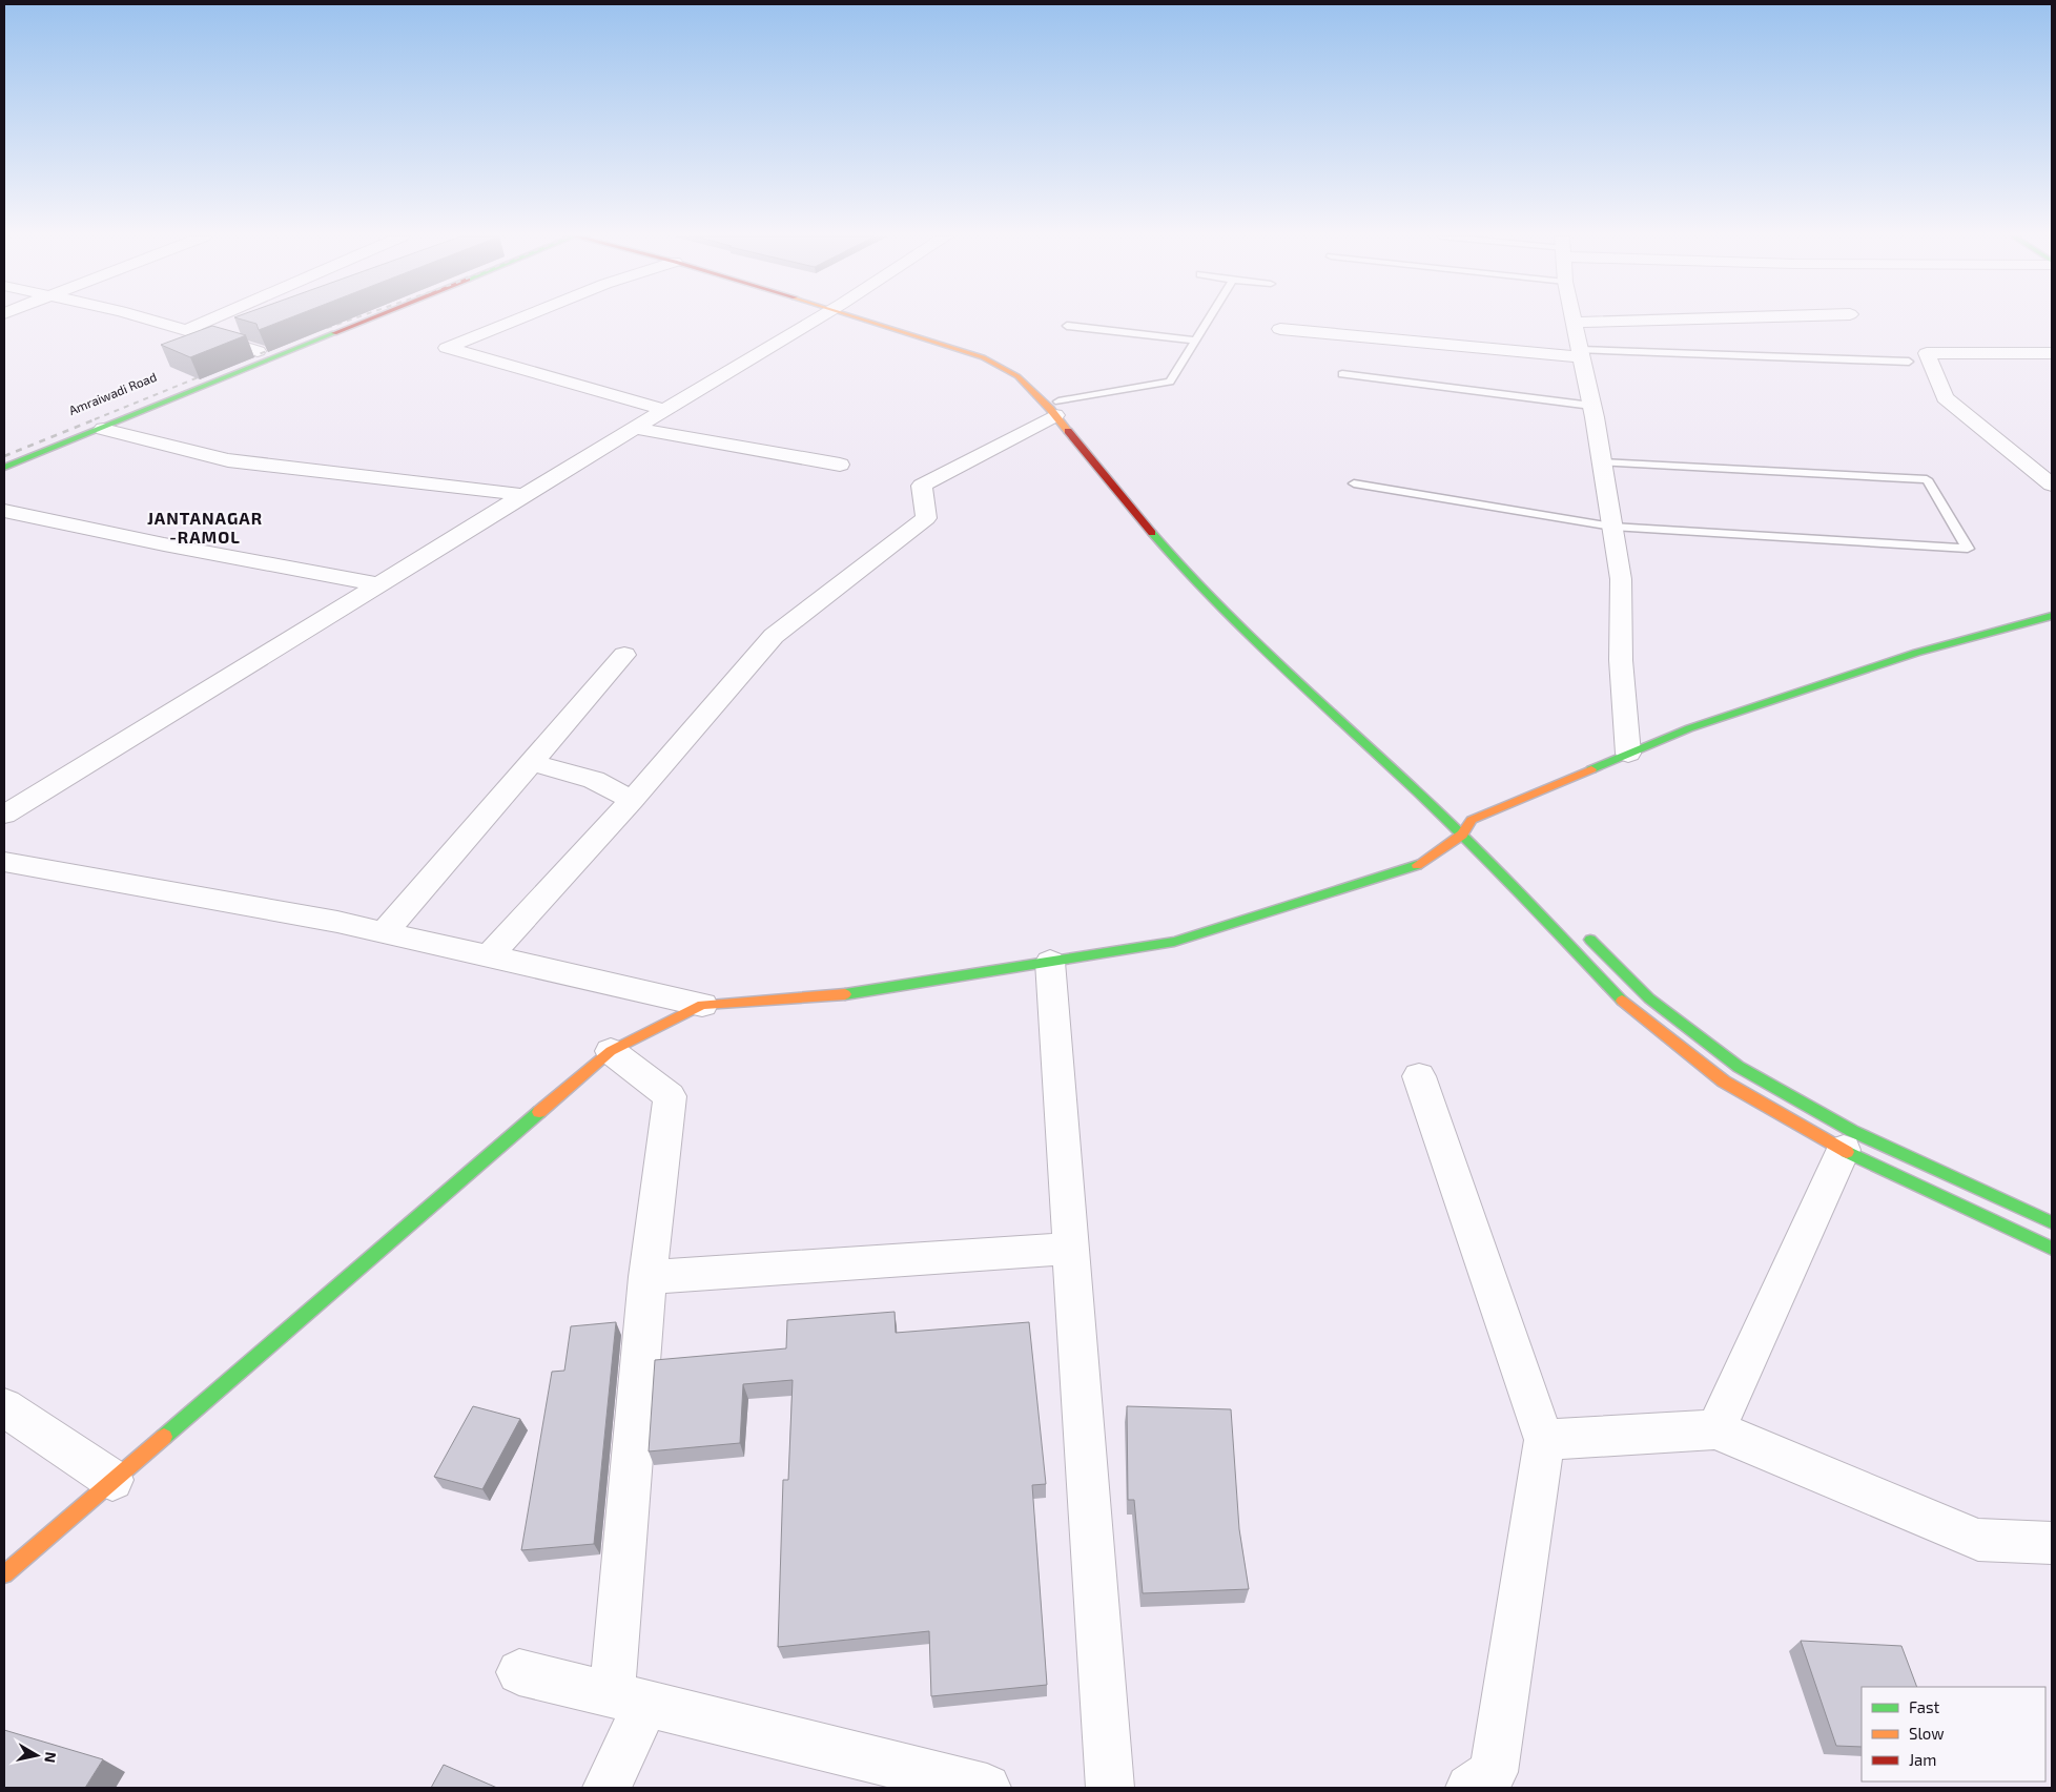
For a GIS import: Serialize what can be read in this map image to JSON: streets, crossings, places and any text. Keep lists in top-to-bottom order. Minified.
{"districts":["JANTANAGAR -RAMOL"],"legend":["Fast","Slow","Jam"],"north":"right"}
